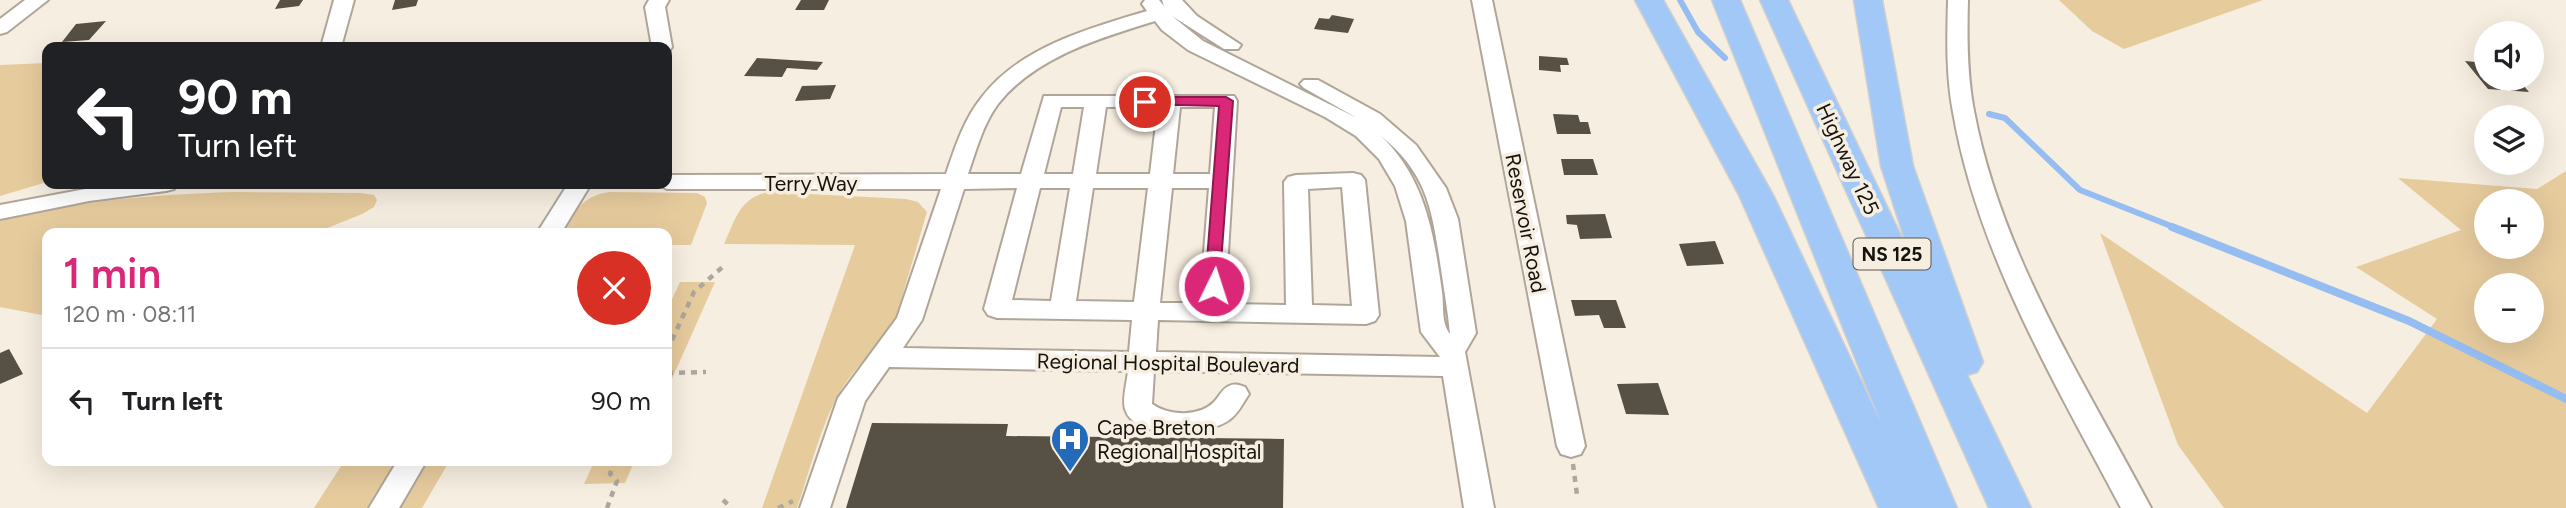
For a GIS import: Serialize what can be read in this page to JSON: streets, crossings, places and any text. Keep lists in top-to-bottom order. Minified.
{"streets":{"highway":["Highway 125","NS 125"],"street":["Terry Way","Reservoir Road","Regional Hospital Boulevard"]},"places":{"hospital":["Cape Breton Regional Hospital"]},"page":{"map_buttons":["+","−"],"turn":["90 m","Turn left"],"heading":["1 min","120 m · 08:11"],"list":[{"name":"Turn left","value":"90 m"}]}}
